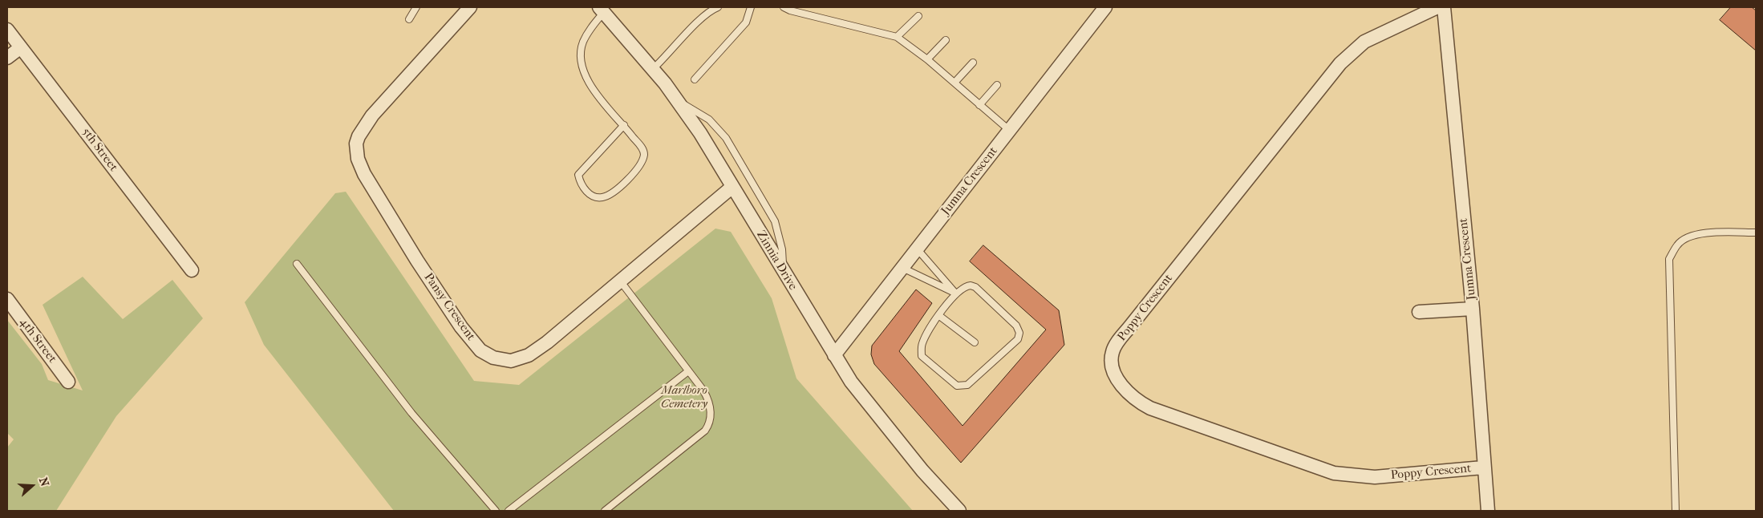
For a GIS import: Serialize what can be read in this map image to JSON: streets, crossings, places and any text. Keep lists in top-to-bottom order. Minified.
{"streets":{"street":["5th Street","Jumna Crescent","Zinnia Drive","Pansy Crescent","Poppy Crescent","4th Street"]},"crossings":[["Jumna Crescent","Zinnia Drive"],["Jumna Crescent","Poppy Crescent"],["Zinnia Drive","Pansy Crescent"]],"parks":["Marlboro Cemetery"],"north":"right"}
